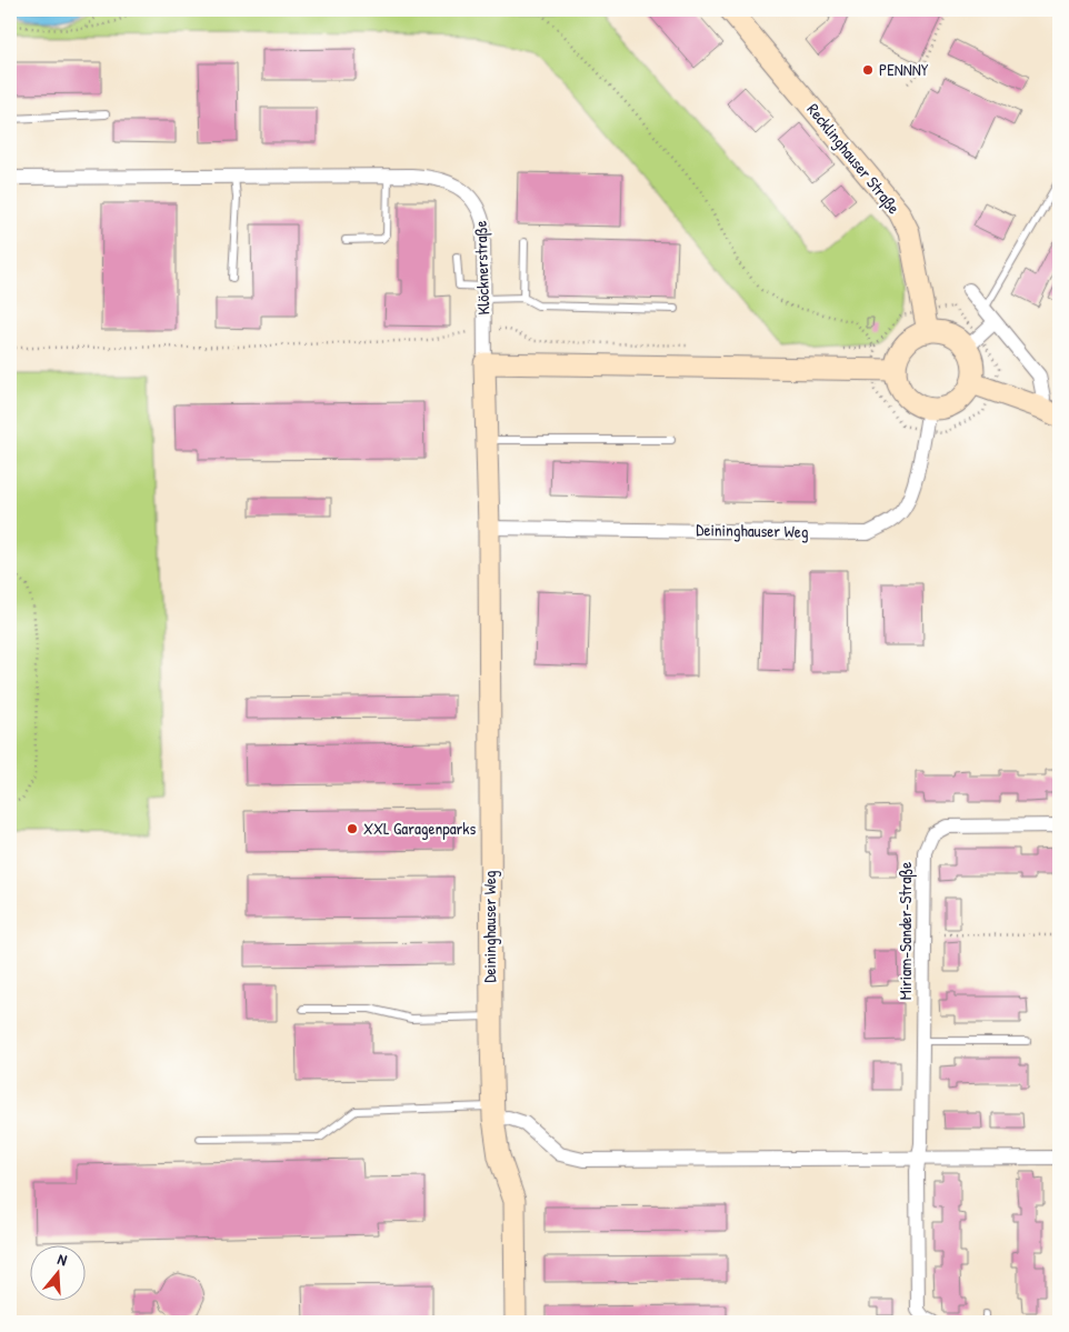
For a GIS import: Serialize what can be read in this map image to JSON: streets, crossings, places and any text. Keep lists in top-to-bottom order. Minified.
{"streets":{"street":["Recklinghauser Straße","Klöcknerstraße","Deininghauser Weg","Miriam-Sander-Straße"]},"crossings":[["Recklinghauser Straße","Deininghauser Weg"],["Klöcknerstraße","Deininghauser Weg"]],"places":["PENNNY","XXL Garagenparks"],"north":"top"}
